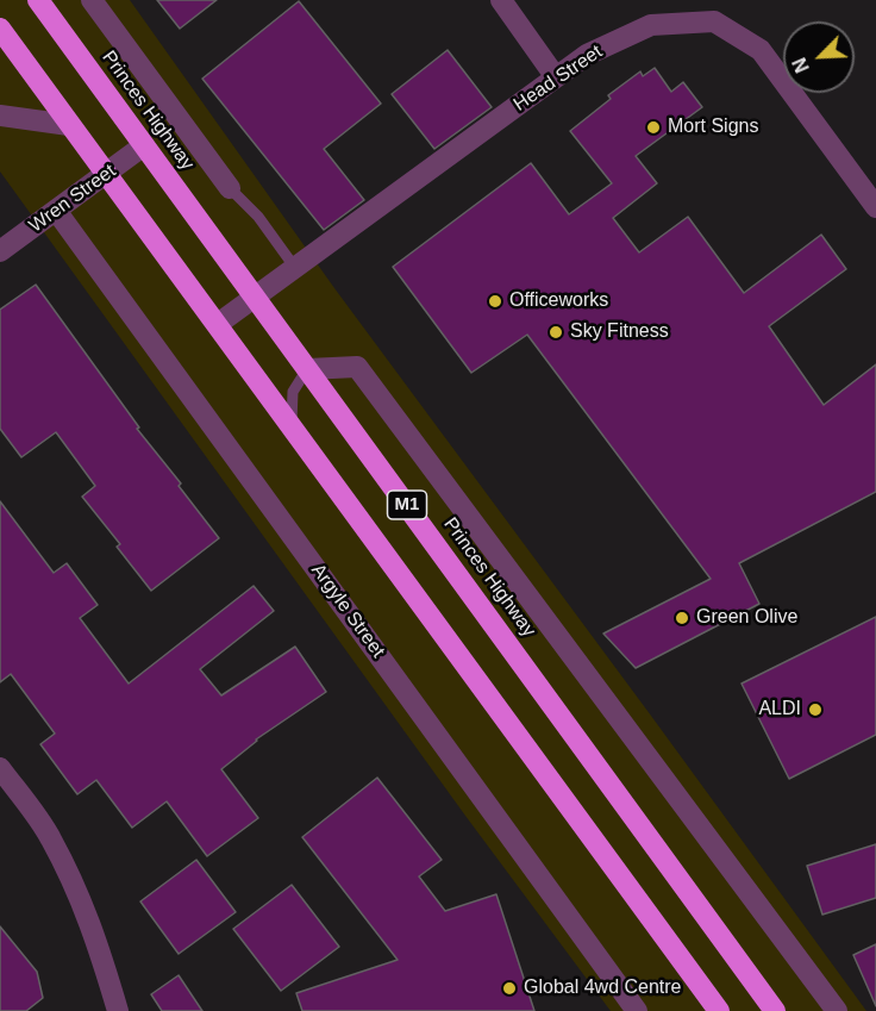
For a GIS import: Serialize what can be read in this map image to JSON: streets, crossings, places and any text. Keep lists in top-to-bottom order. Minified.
{"streets":{"highway":["Princes Highway","M1"],"street":["Head Street","Wren Street","Argyle Street"]},"crossings":[["Head Street","Princes Highway"],["Head Street","M1"],["Princes Highway","Wren Street"],["Wren Street","M1"],["Wren Street","Argyle Street"]],"places":["Mort Signs","Officeworks","Sky Fitness","Green Olive","ALDI","Global 4wd Centre"],"north":"bottom left"}
